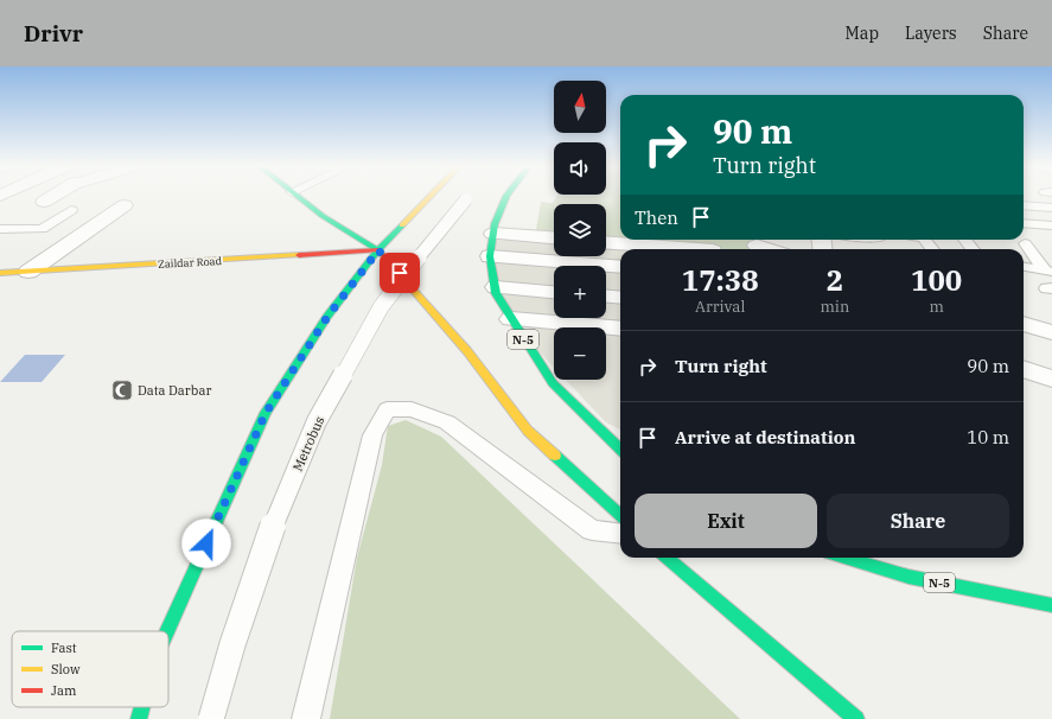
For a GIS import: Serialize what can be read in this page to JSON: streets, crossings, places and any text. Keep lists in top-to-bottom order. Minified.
{"streets":{"main road":["Zaildar Road","N-5"],"lane":["Metrobus"]},"places":{"mosque":["Data Darbar"]},"legend":["Fast","Slow","Jam"],"north":"top","page":{"header":"Drivr","nav":["Map","Layers","Share"],"map_buttons":["+","−"],"turn":["90 m","Turn right"],"then":"Then","eta":["17:38","Arrival","2","min","100","m"],"list":[{"name":"Turn right","value":"90 m"},{"name":"Arrive at destination","value":"10 m"}],"buttons":["Exit","Share"]}}
